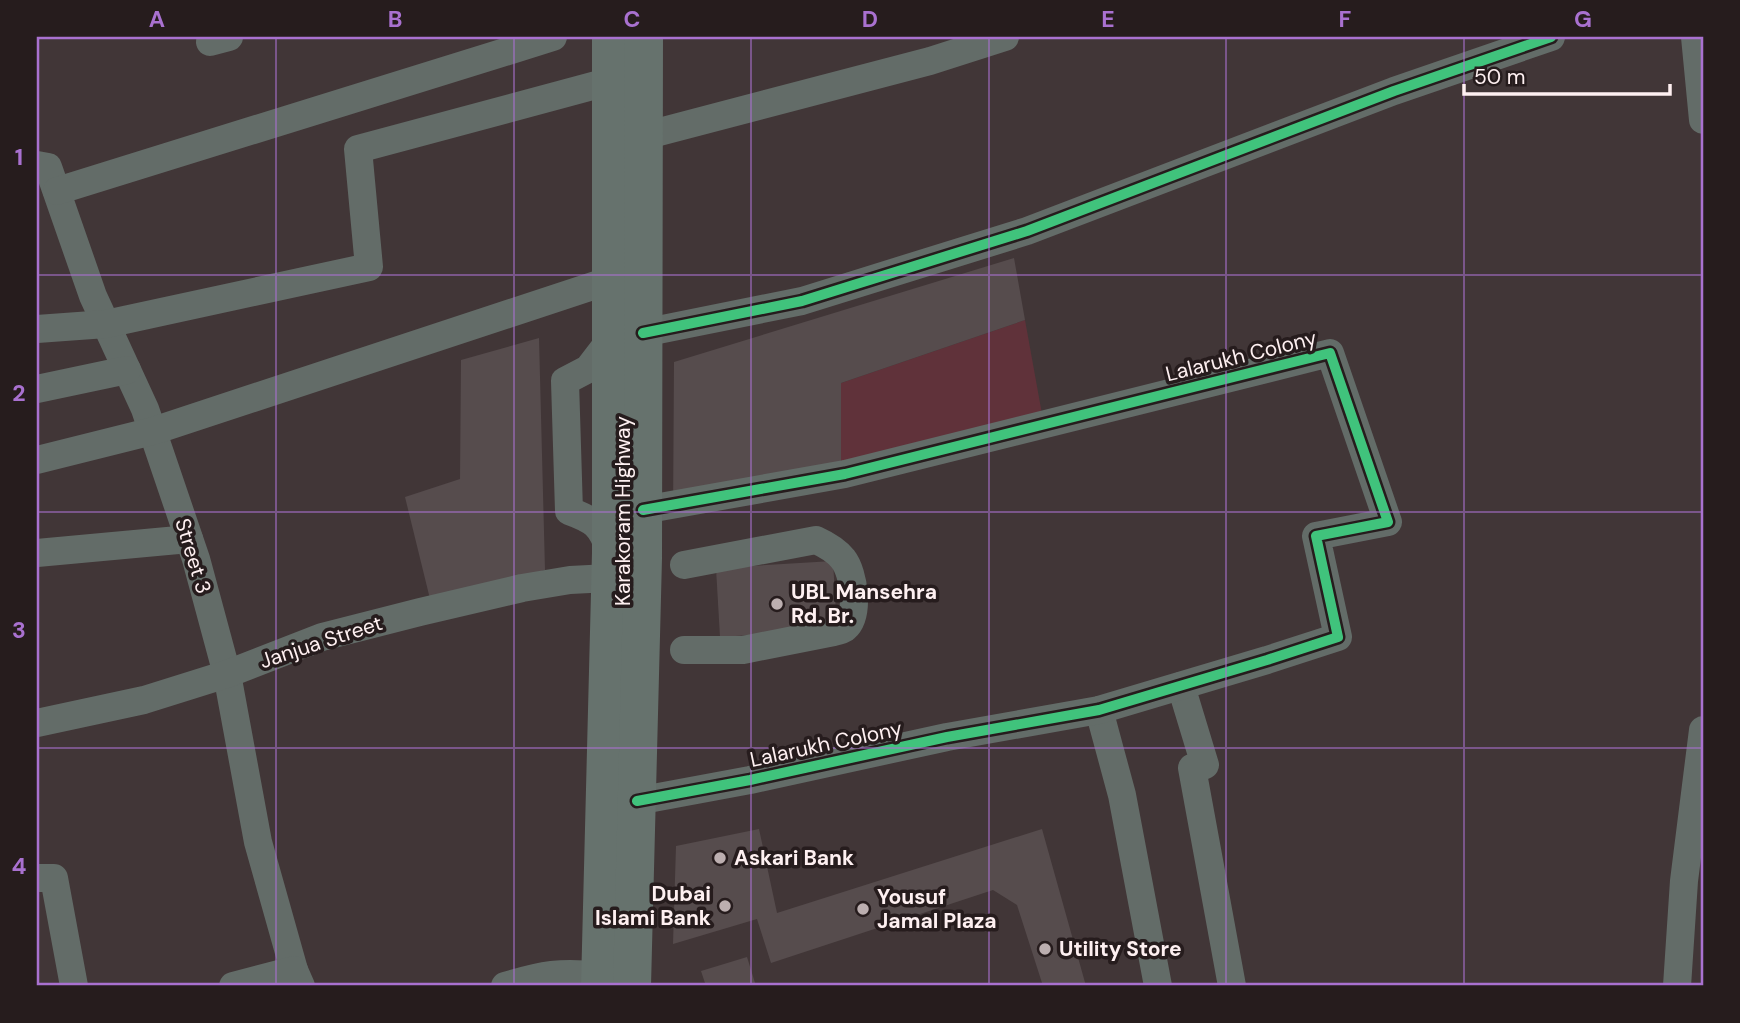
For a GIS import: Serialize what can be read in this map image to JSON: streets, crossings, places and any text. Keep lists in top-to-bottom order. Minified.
{"streets":{"highway":["Karakoram Highway"],"street":["Lalarukh Colony","Street 3","Janjua Street"]},"crossings":[["Lalarukh Colony","Karakoram Highway"],["Karakoram Highway","Janjua Street"],["Street 3","Janjua Street"]],"places":["UBL Mansehra Rd. Br.","Askari Bank","Dubai Islami Bank","Yousuf Jamal Plaza","Utility Store"],"scale_bar":"50 m","grid":{"columns":["A","B","C","D","E","F","G"],"rows":["1","2","3","4"]}}
